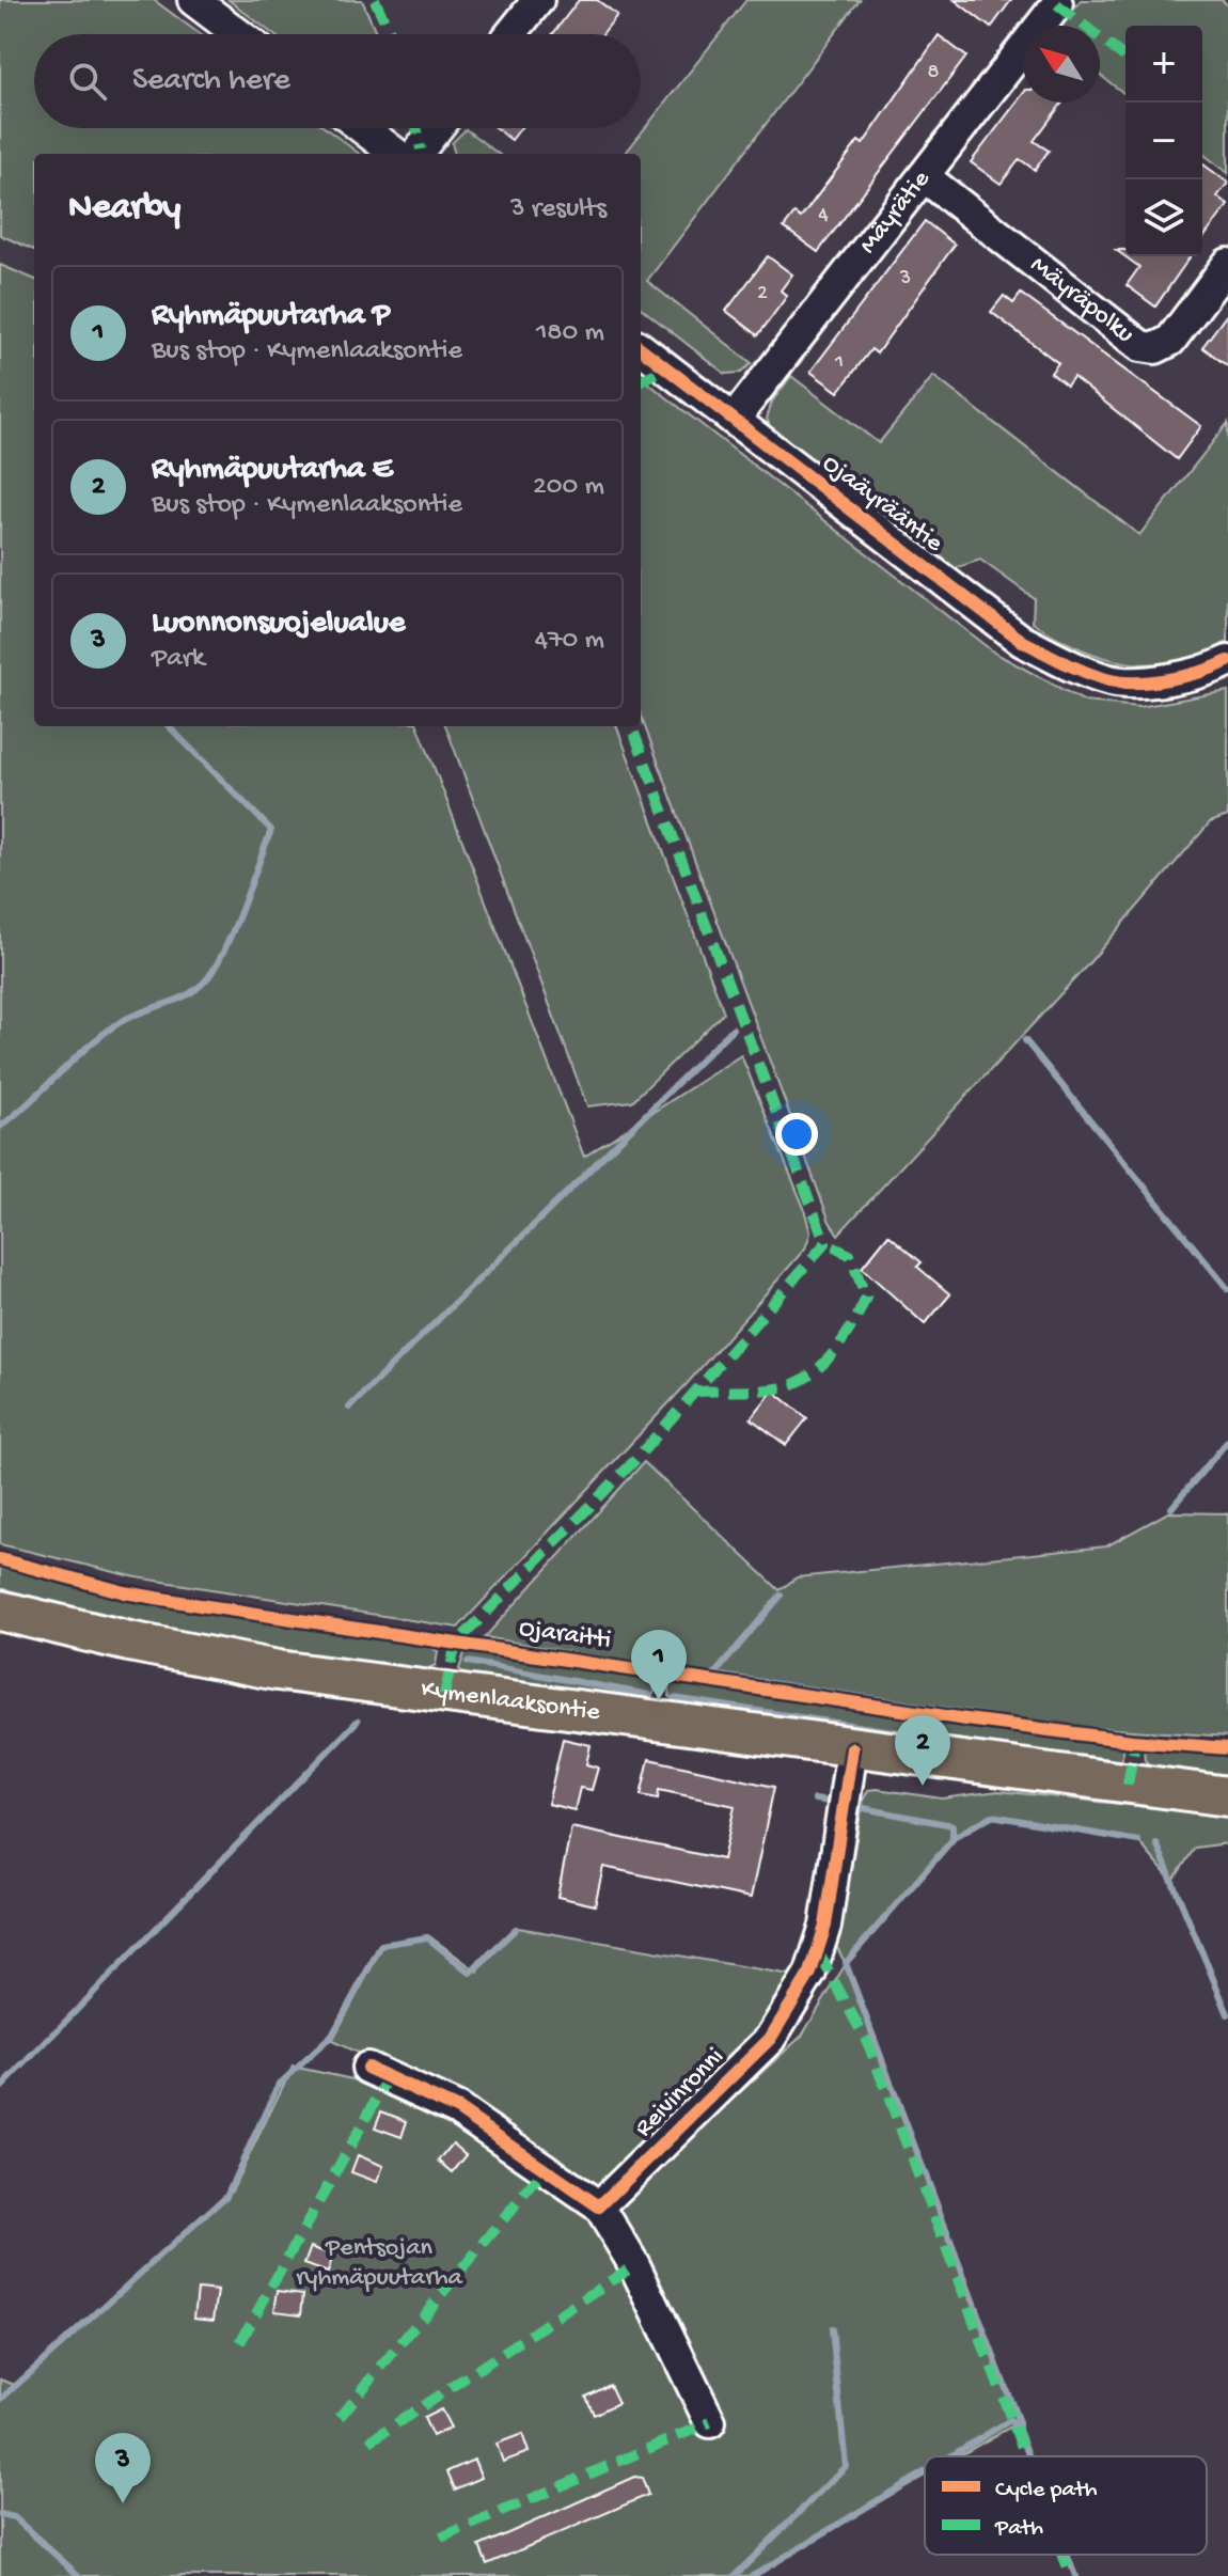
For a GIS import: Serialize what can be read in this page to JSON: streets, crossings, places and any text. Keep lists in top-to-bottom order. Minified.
{"streets":{"main road":["Kymenlaaksontie"],"street":["Mäyrätie","Mäyräpolku","Ojaäyrääntie","Reivinronni"],"cycle path":["Ojaraitti"]},"crossings":[["Mäyrätie","Mäyräpolku"],["Mäyrätie","Ojaäyrääntie"],["Kymenlaaksontie","Reivinronni"]],"parks":["Pentsojan ryhmäpuutarha"],"house_numbers":["8","4","3","2","1"],"legend":["Cycle path","Path"],"north":"top left","page":{"map_buttons":["+","−"],"search":"Search here","heading":["Nearby","3 results"],"list":[{"mark":"1","name":"Ryhmäpuutarha P","note":"Bus stop · Kymenlaaksontie","value":"180 m"},{"mark":"2","name":"Ryhmäpuutarha E","note":"Bus stop · Kymenlaaksontie","value":"200 m"},{"mark":"3","name":"Luonnonsuojelualue","note":"Park","value":"470 m"}],"pins":["1","2","3"]}}
